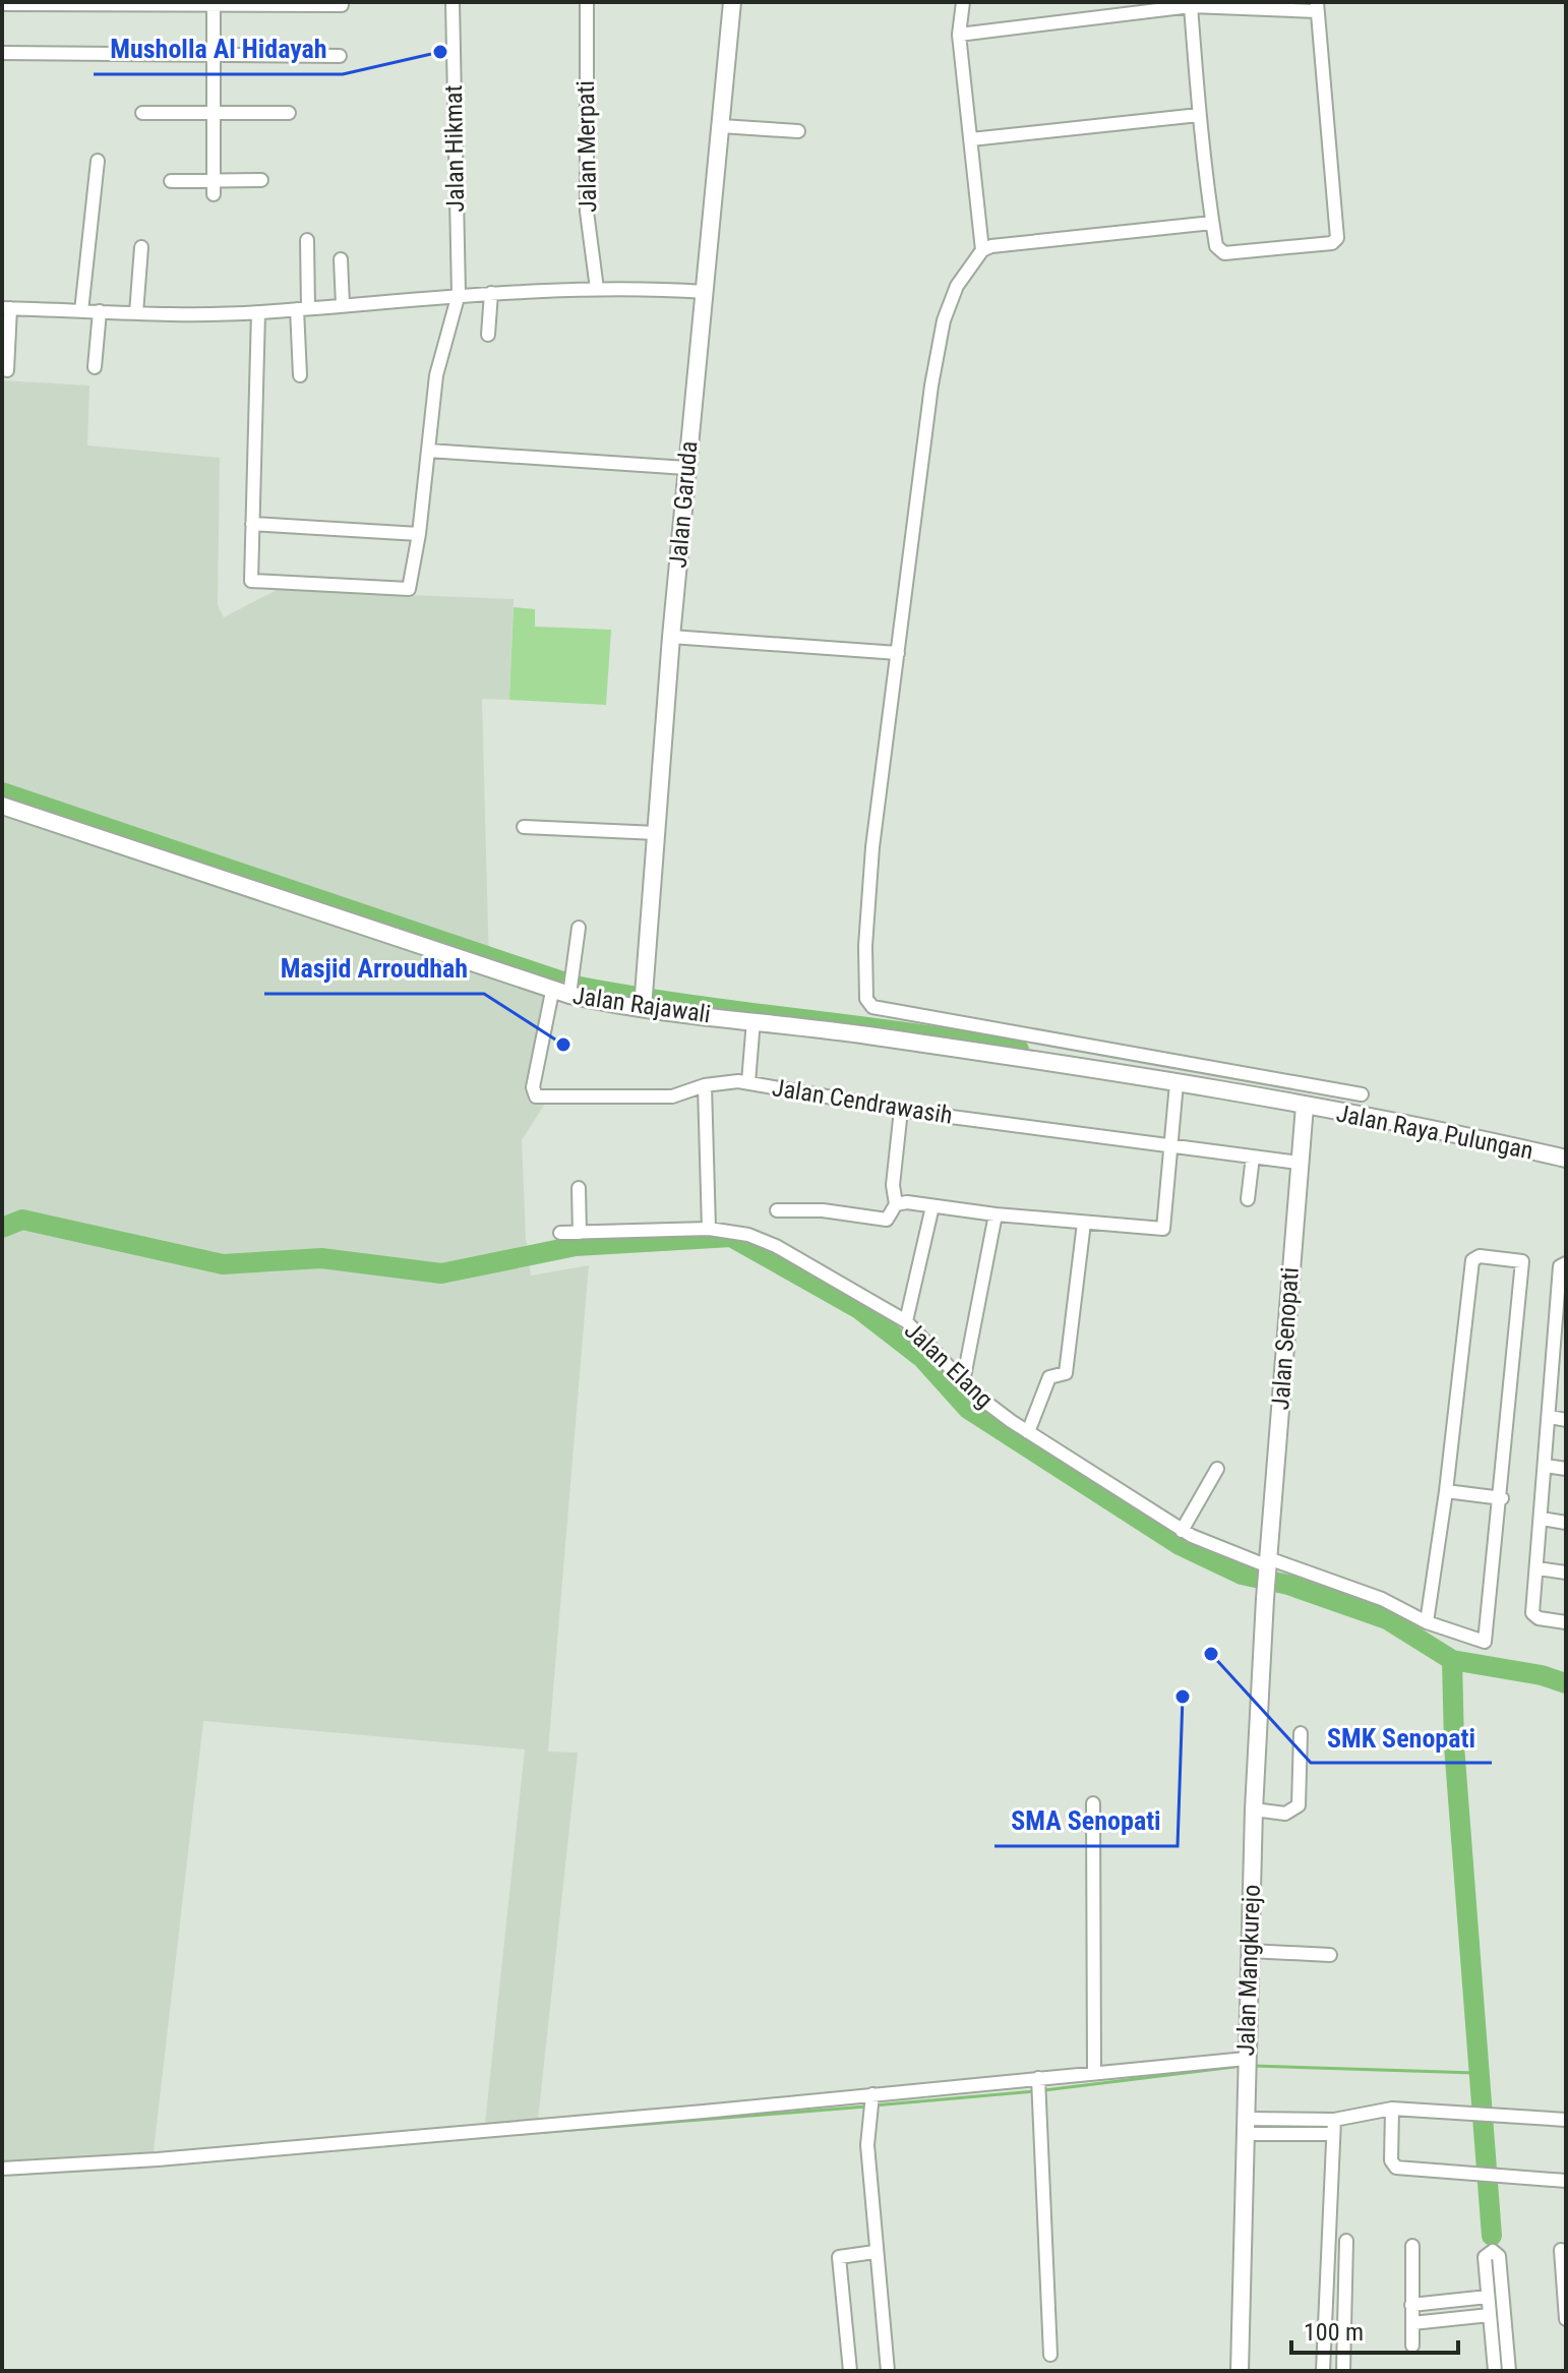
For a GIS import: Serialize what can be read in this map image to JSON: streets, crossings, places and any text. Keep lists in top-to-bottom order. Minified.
{"streets":{"street":["Jalan Merpati","Jalan Hikmat","Jalan Garuda","Jalan Rajawali","Jalan Cendrawasih","Jalan Raya Pulungan","Jalan Senopati","Jalan Elang","Jalan Mangkurejo"]},"crossings":[["Jalan Garuda","Jalan Rajawali"],["Jalan Rajawali","Jalan Cendrawasih"],["Jalan Rajawali","Jalan Raya Pulungan"],["Jalan Rajawali","Jalan Senopati"],["Jalan Cendrawasih","Jalan Senopati"],["Jalan Raya Pulungan","Jalan Senopati"],["Jalan Senopati","Jalan Elang"],["Jalan Senopati","Jalan Mangkurejo"],["Jalan Elang","Jalan Mangkurejo"]],"places":["Musholla Al Hidayah","Masjid Arroudhah","SMK Senopati","SMA Senopati"],"scale_bar":"100 m"}
